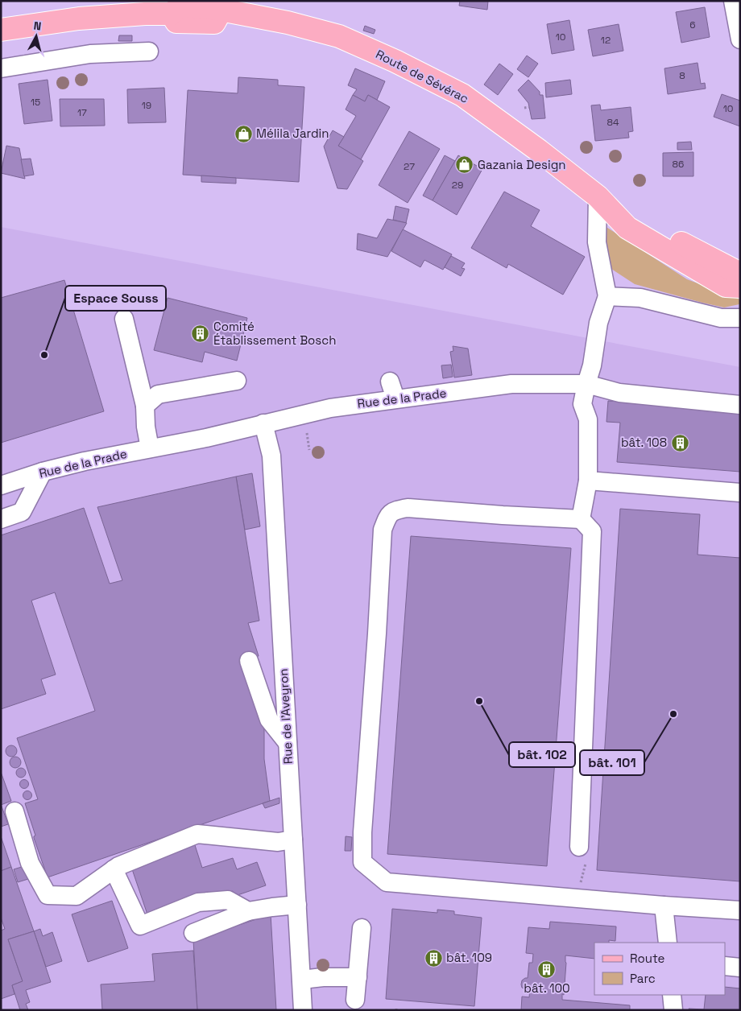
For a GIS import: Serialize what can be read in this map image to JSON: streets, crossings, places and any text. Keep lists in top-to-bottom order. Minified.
{"streets":{"main road":["Route de Sévérac"],"street":["Rue de la Prade","Rue de l'Aveyron"]},"crossings":[["Rue de la Prade","Rue de l'Aveyron"]],"places":{"shop":["Mélila Jardin","Gazania Design"],"building":["Comité Établissement Bosch","bât. 108","bât. 109","bât. 100"],"other":["Espace Souss","bât. 102","bât. 101"]},"house_numbers":["6","10","12","8","15","19","10","17","84","86","27","29"],"legend":["Route","Parc"],"north":"top"}
